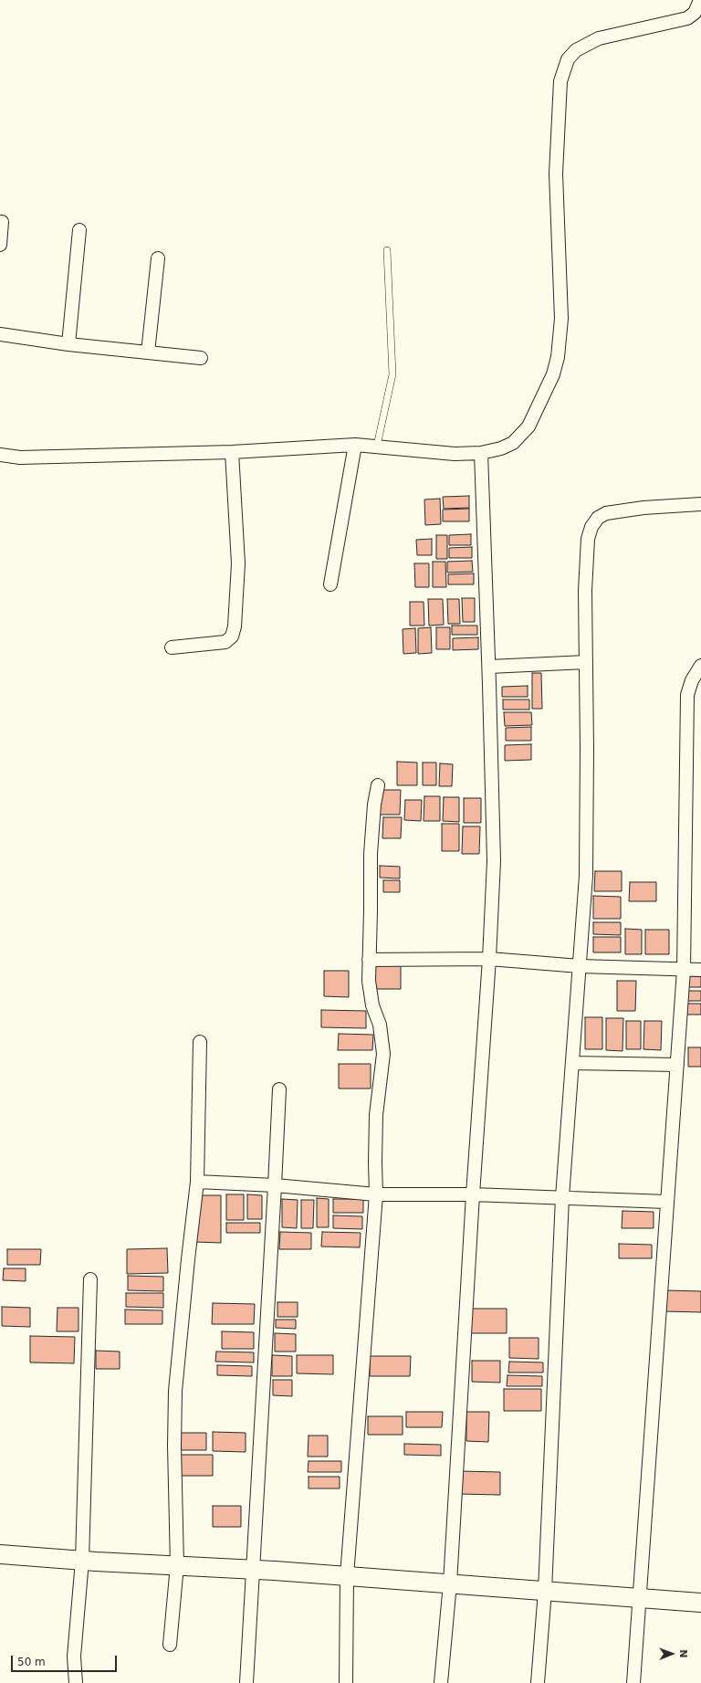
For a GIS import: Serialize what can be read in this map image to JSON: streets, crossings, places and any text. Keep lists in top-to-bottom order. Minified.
{"scale_bar":"50 m","north":"right"}
